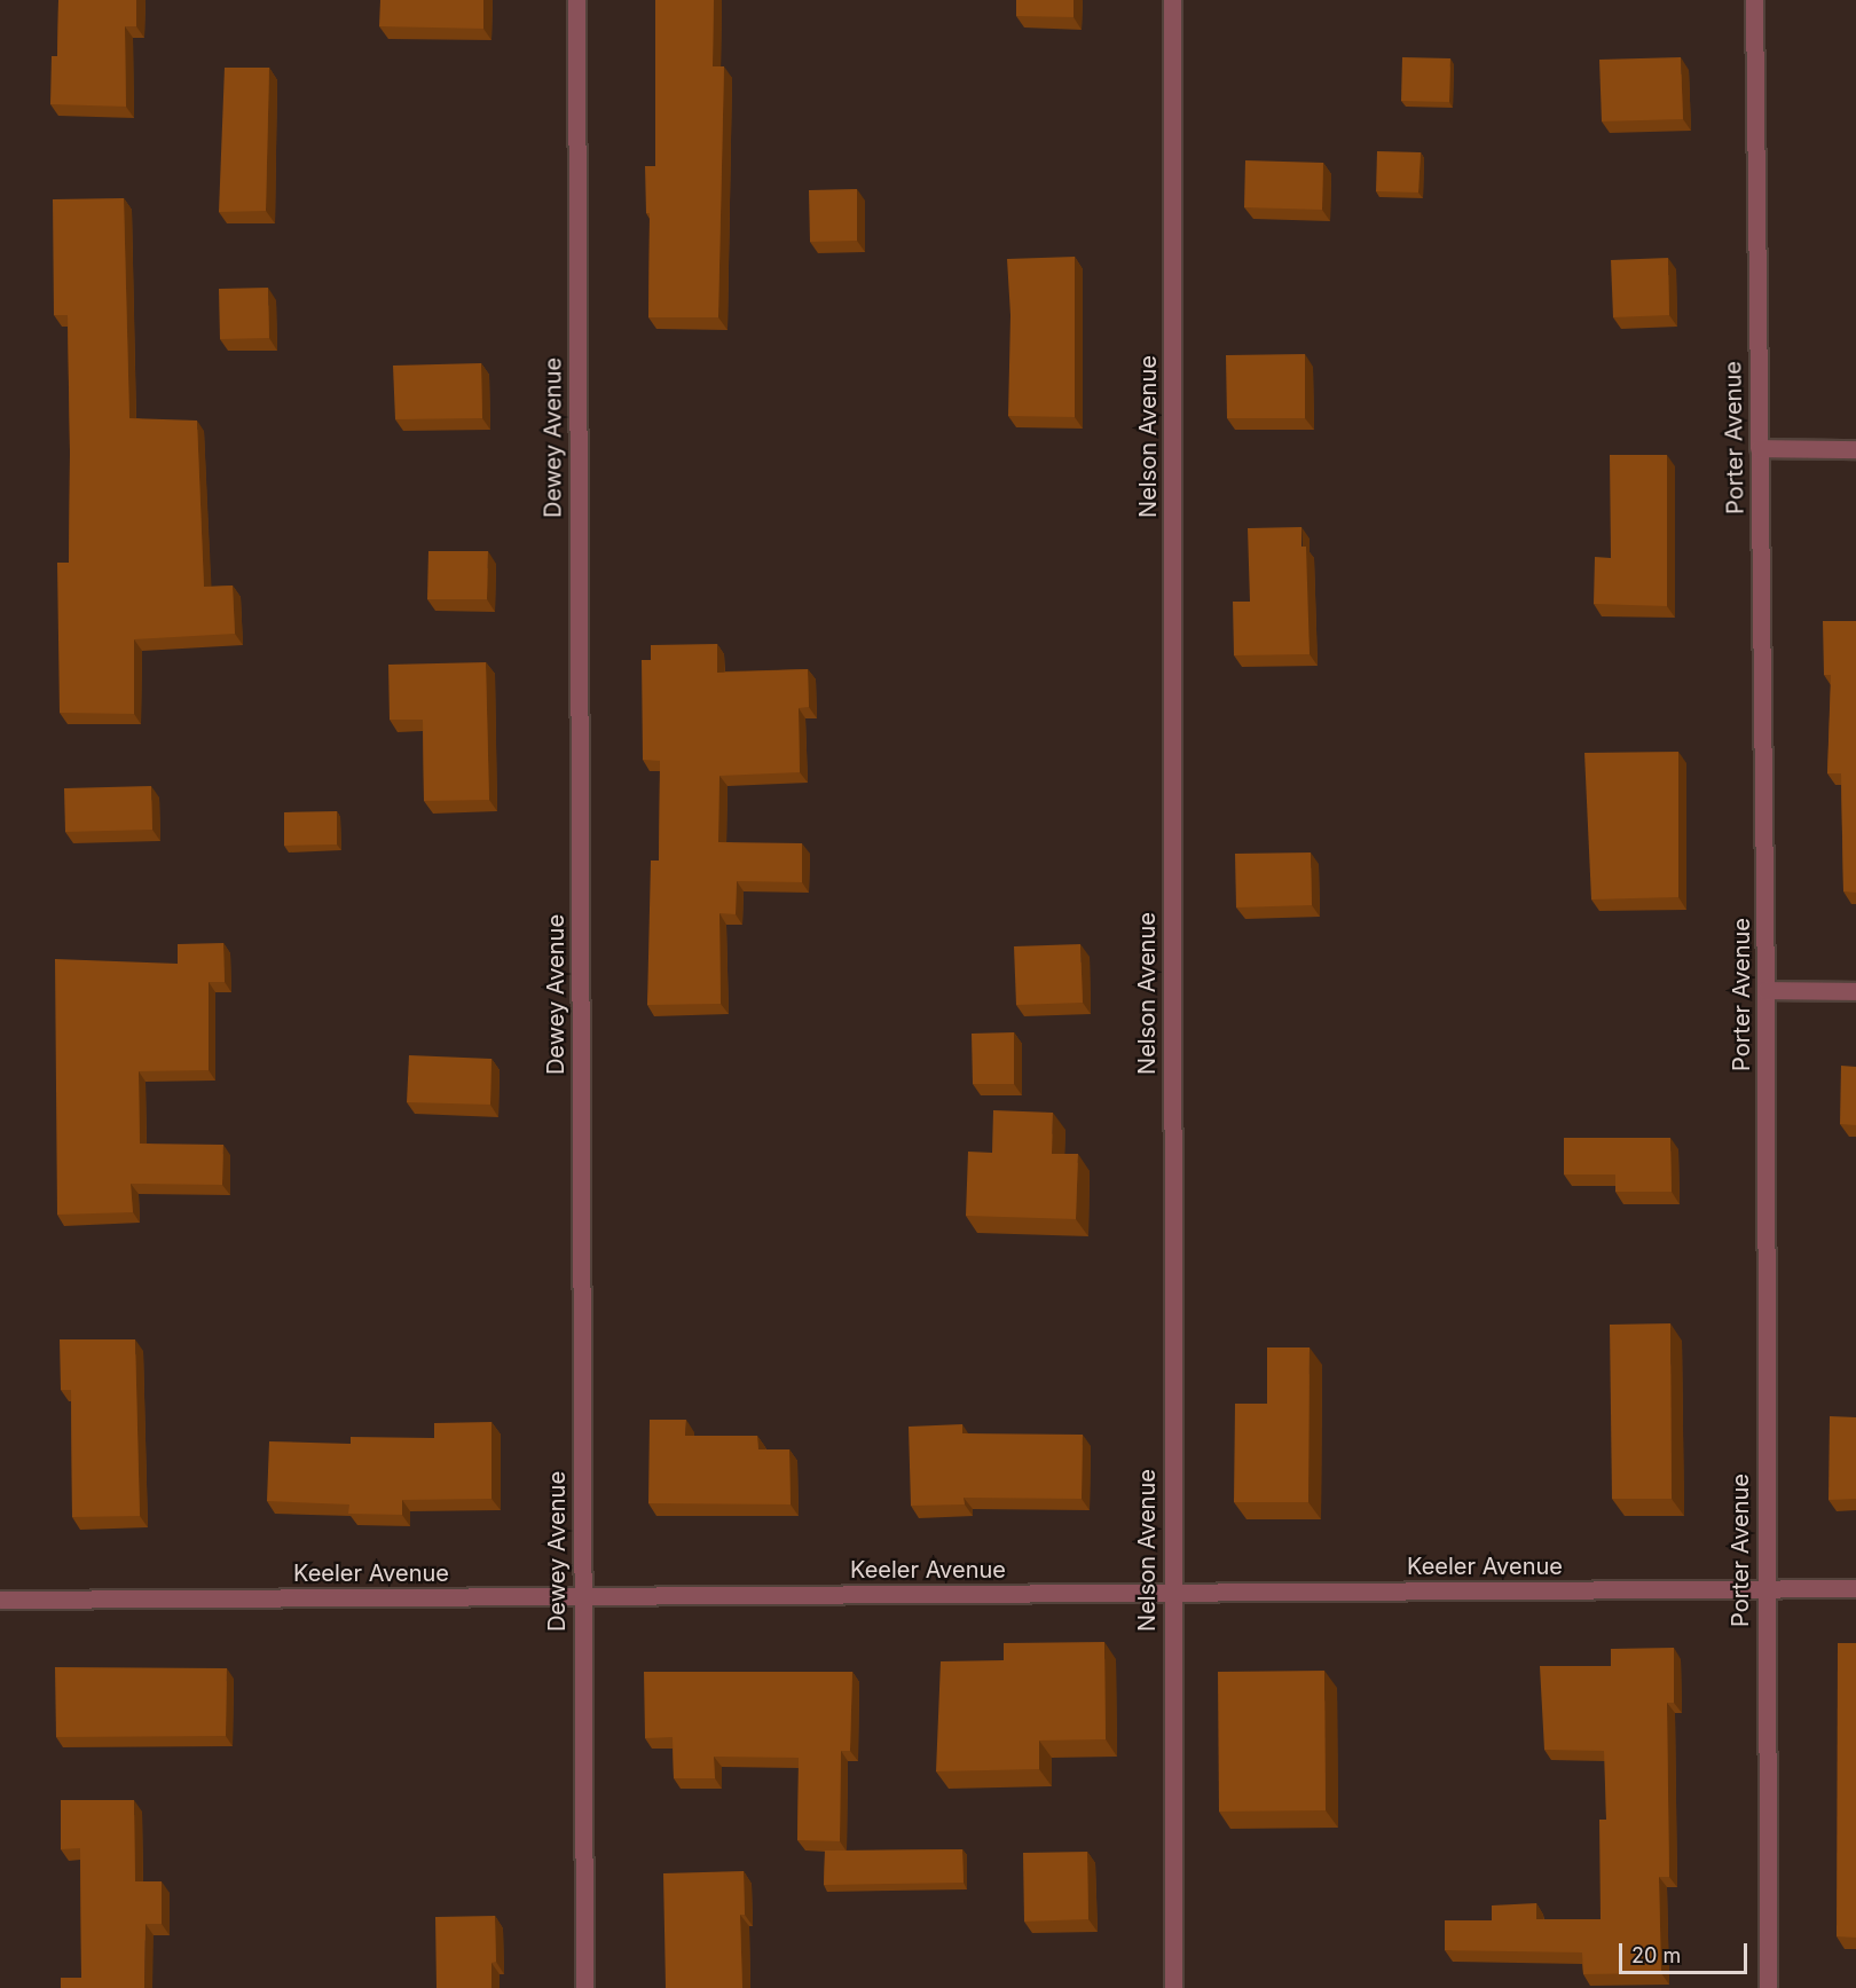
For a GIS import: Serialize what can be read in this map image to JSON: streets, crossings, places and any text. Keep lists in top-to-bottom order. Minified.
{"streets":{"street":["Nelson Avenue","Dewey Avenue","Porter Avenue","Keeler Avenue"]},"crossings":[["Nelson Avenue","Keeler Avenue"],["Dewey Avenue","Keeler Avenue"],["Porter Avenue","Keeler Avenue"]],"scale_bar":"20 m"}
